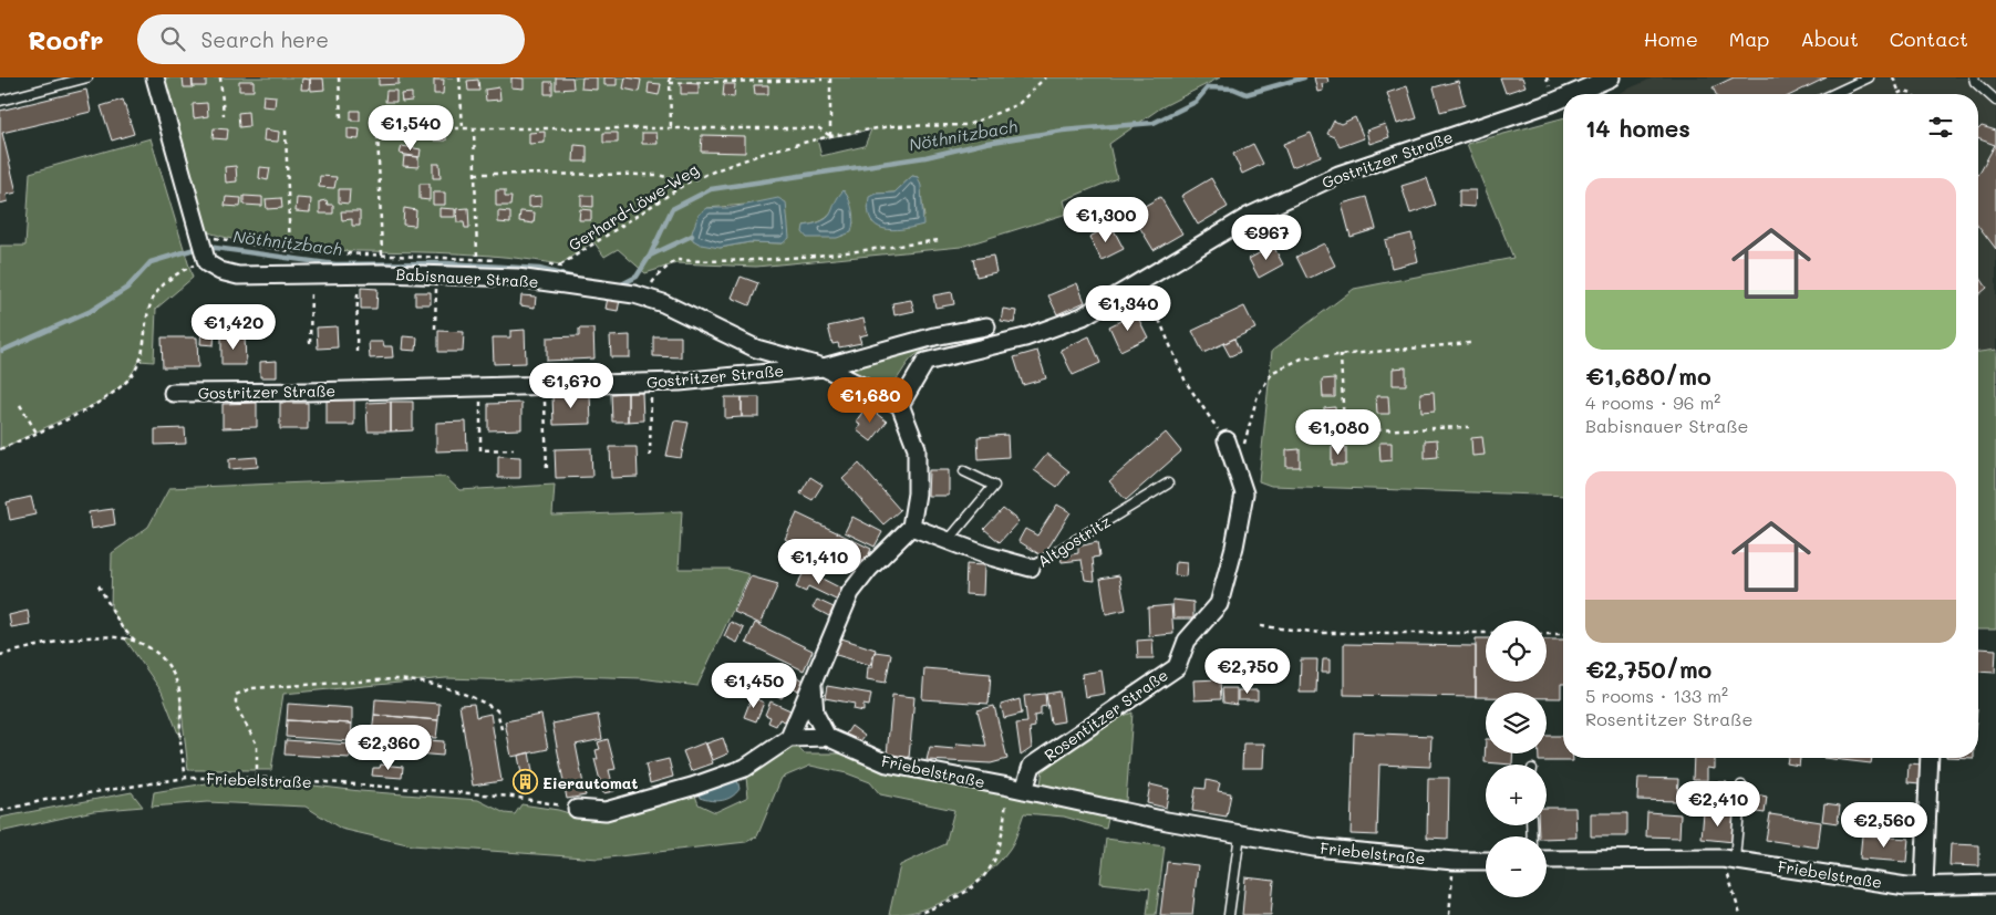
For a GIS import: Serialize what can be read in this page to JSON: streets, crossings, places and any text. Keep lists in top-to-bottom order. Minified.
{"streets":{"street":["Gostritzer Straße","Babisnauer Straße","Altgostritz","Rosentitzer Straße","Friebelstraße"],"path":["Gerhard-Löwe-Weg"]},"crossings":[["Gostritzer Straße","Babisnauer Straße"],["Rosentitzer Straße","Friebelstraße"]],"water":["Nöthnitzbach"],"places":{"building":["Eierautomat"]},"page":{"header":"Roofr","search":"Search here","nav":["Home","Map","About","Contact"],"heading":"14 homes","price":["€1,540","€1,300","€967","€1,340","€1,420","€1,670","€1,680","€1,080","€1,410","€2,750","€1,450","€2,360","€2,410","€2,560"],"list":[{"name":"€1,680/mo","note":"4 rooms · 96 m² · Babisnauer Straße"},{"name":"€2,750/mo","note":"5 rooms · 133 m² · Rosentitzer Straße"}],"map_buttons":["+","−"]}}
